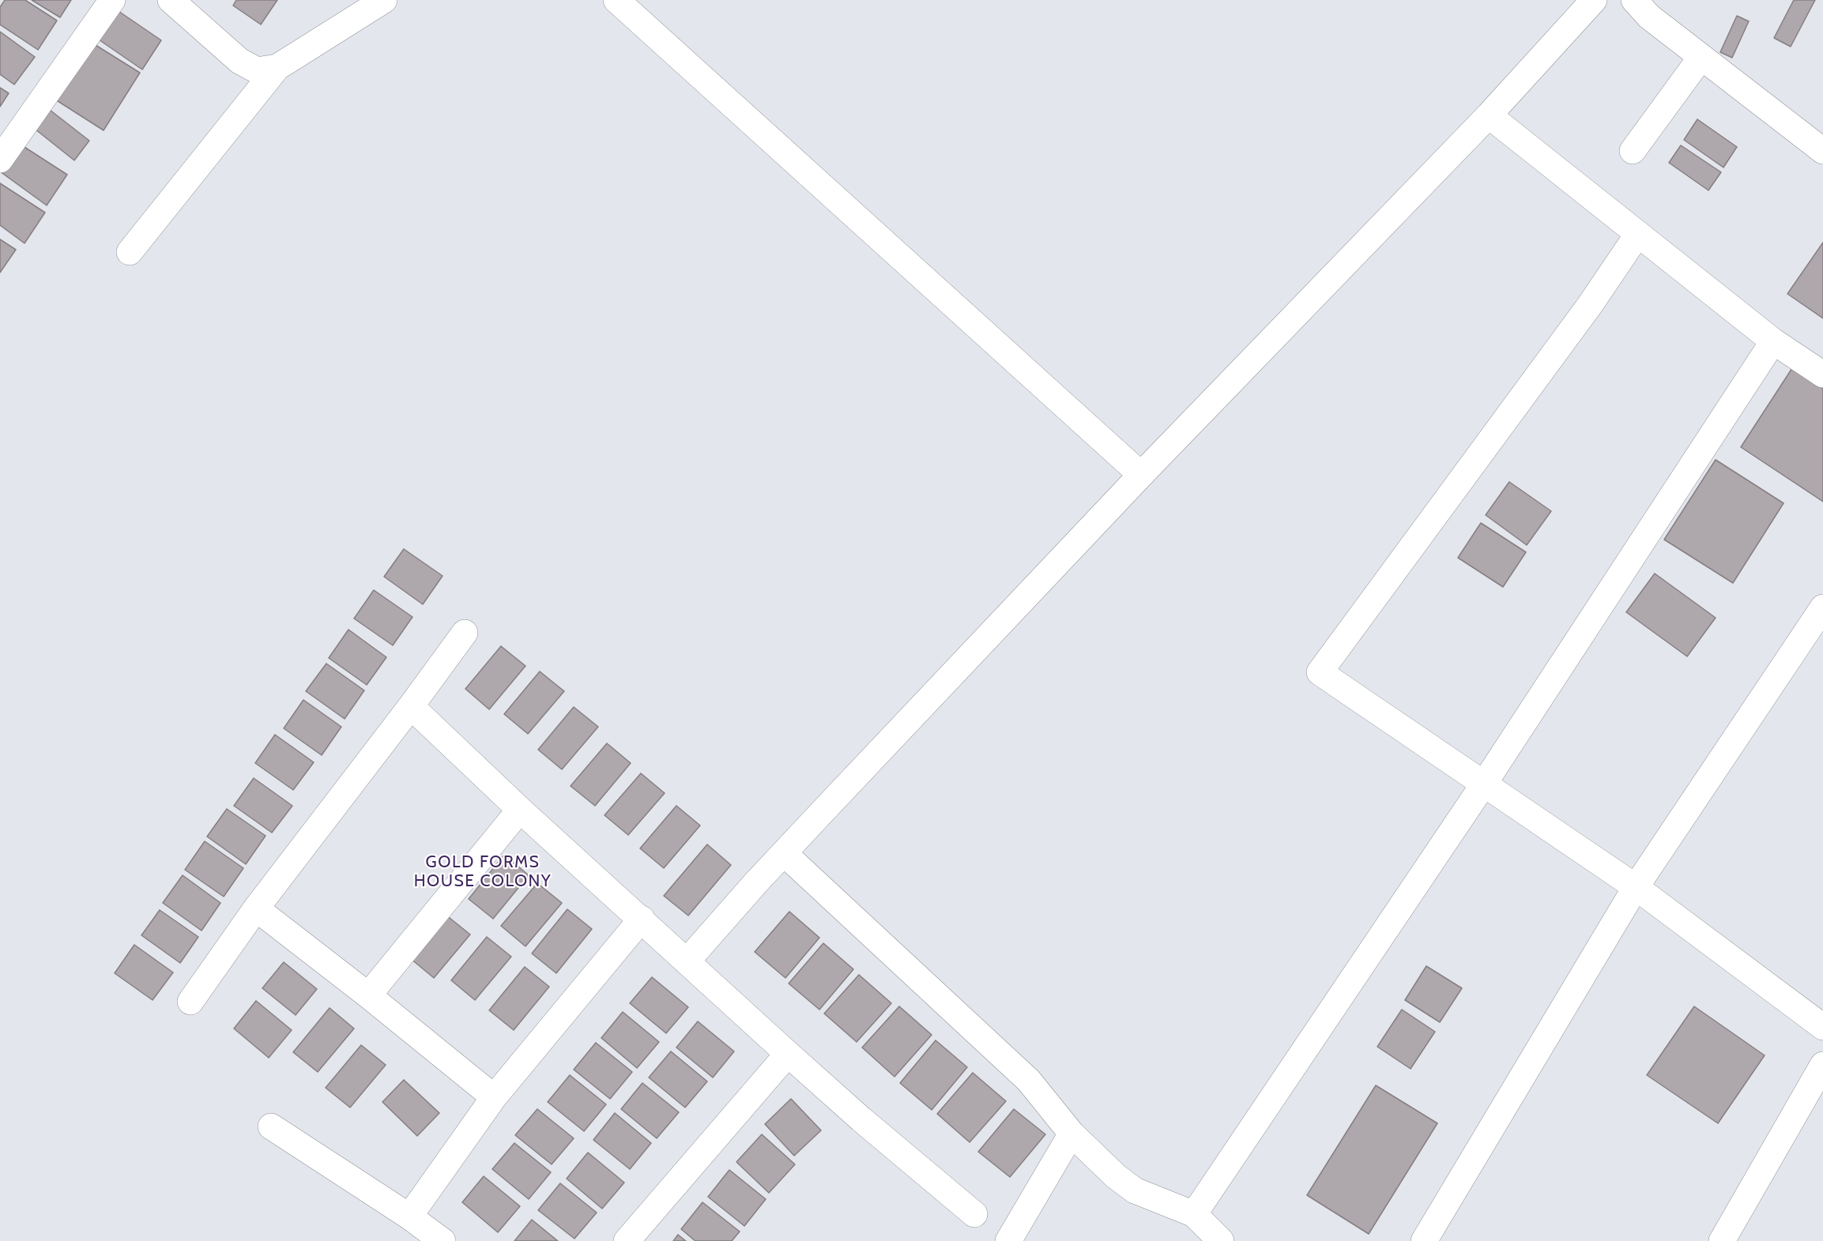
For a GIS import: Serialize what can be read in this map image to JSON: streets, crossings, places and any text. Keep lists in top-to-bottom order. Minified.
{"districts":["GOLD FORMS HOUSE COLONY"]}
